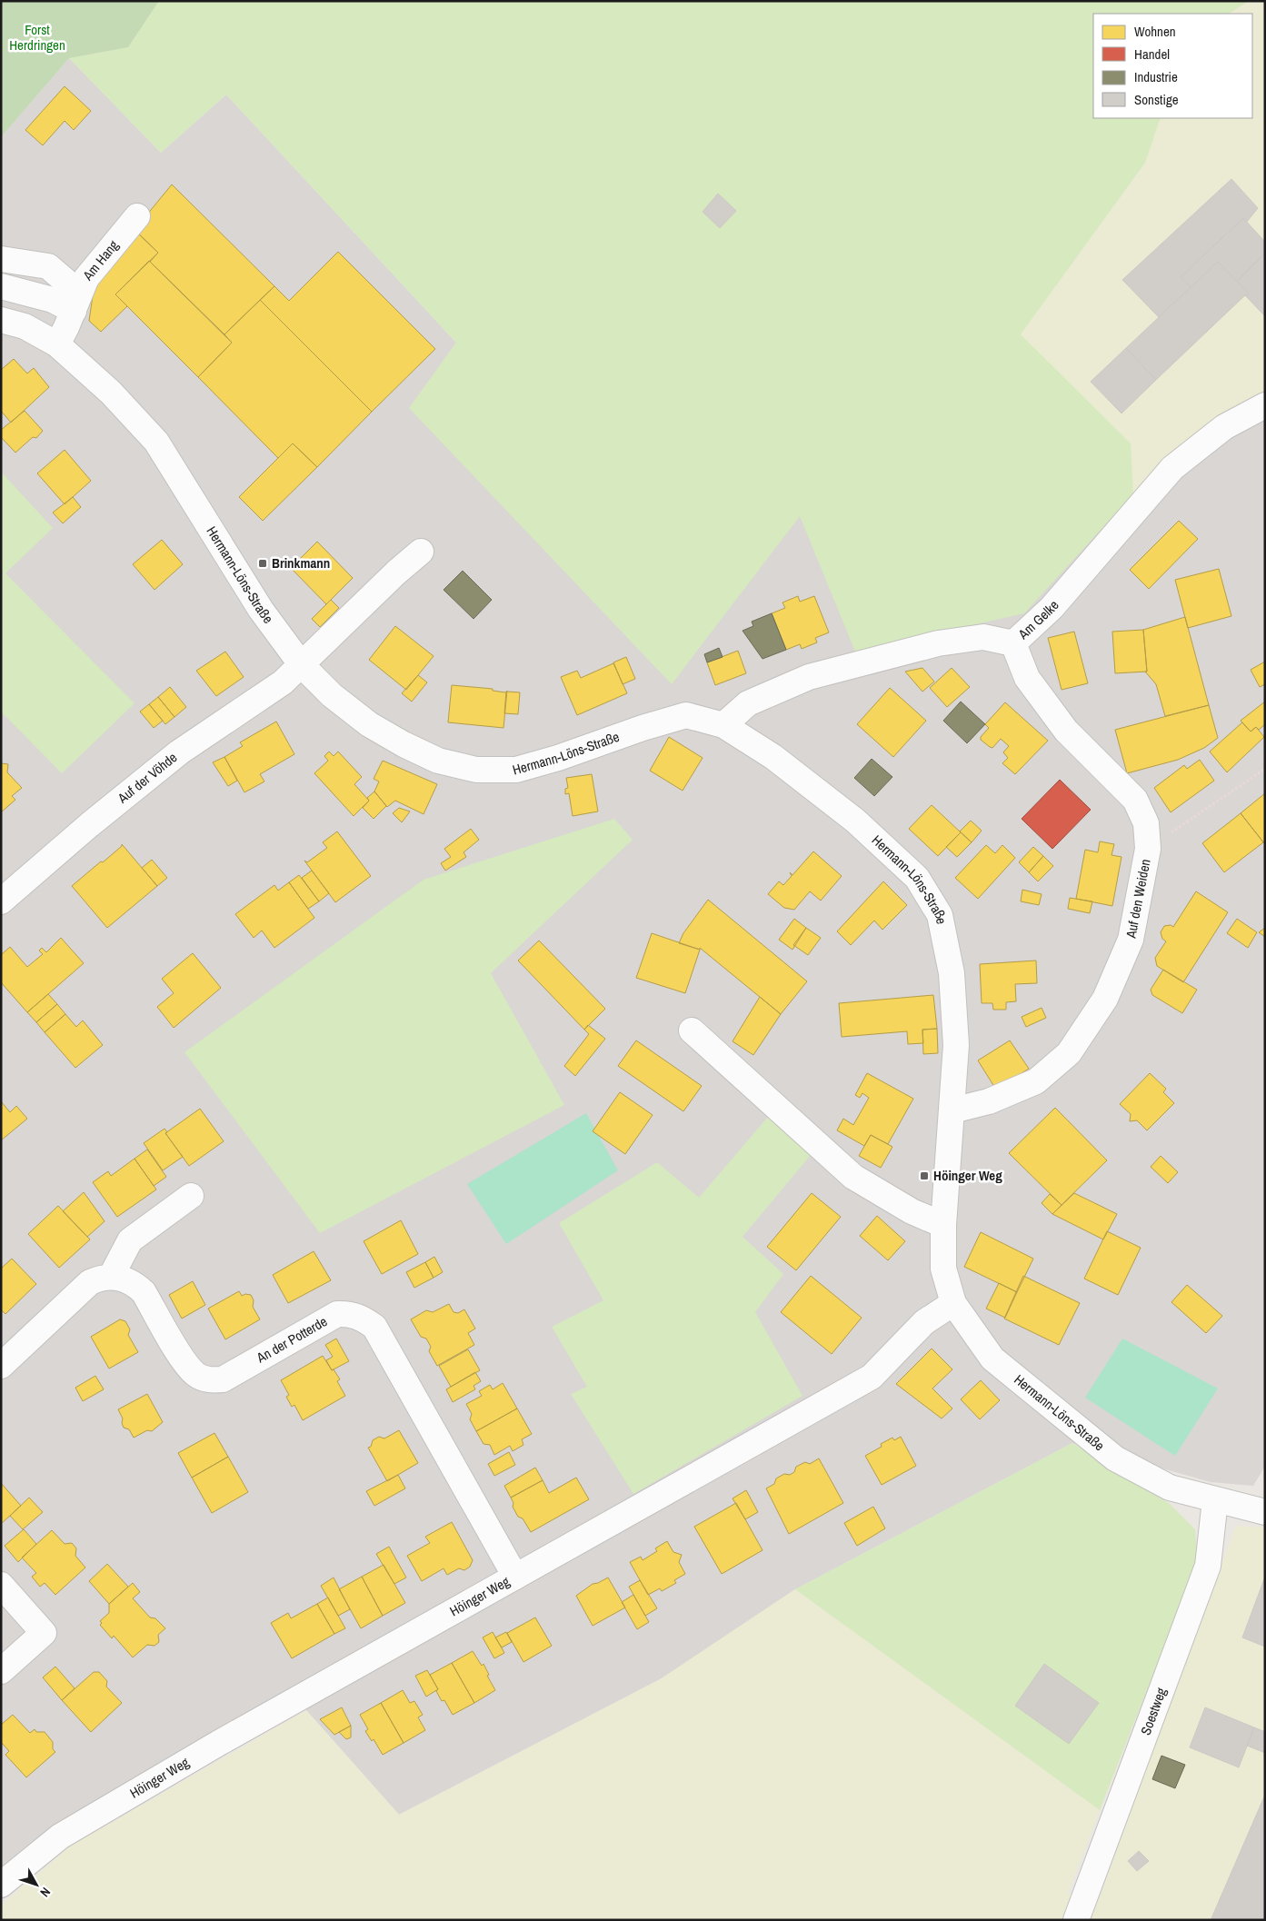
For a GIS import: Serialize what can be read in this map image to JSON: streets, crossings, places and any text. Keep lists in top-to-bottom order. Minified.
{"streets":{"street":["Am Hang","Hermann-Löns-Straße","Am Gelke","Auf der Vöhde","Auf den Weiden","An der Potterde","Höinger Weg","Soestweg"]},"crossings":[["Am Hang","Hermann-Löns-Straße"],["Hermann-Löns-Straße","Am Gelke"],["Hermann-Löns-Straße","Auf der Vöhde"],["Hermann-Löns-Straße","Auf den Weiden"],["Hermann-Löns-Straße","Höinger Weg"],["Hermann-Löns-Straße","Soestweg"],["Am Gelke","Auf den Weiden"],["An der Potterde","Höinger Weg"]],"parks":["Forst Herdringen"],"places":{"transit":["Brinkmann","Höinger Weg"]},"legend":["Wohnen","Handel","Industrie","Sonstige"],"north":"bottom right"}
